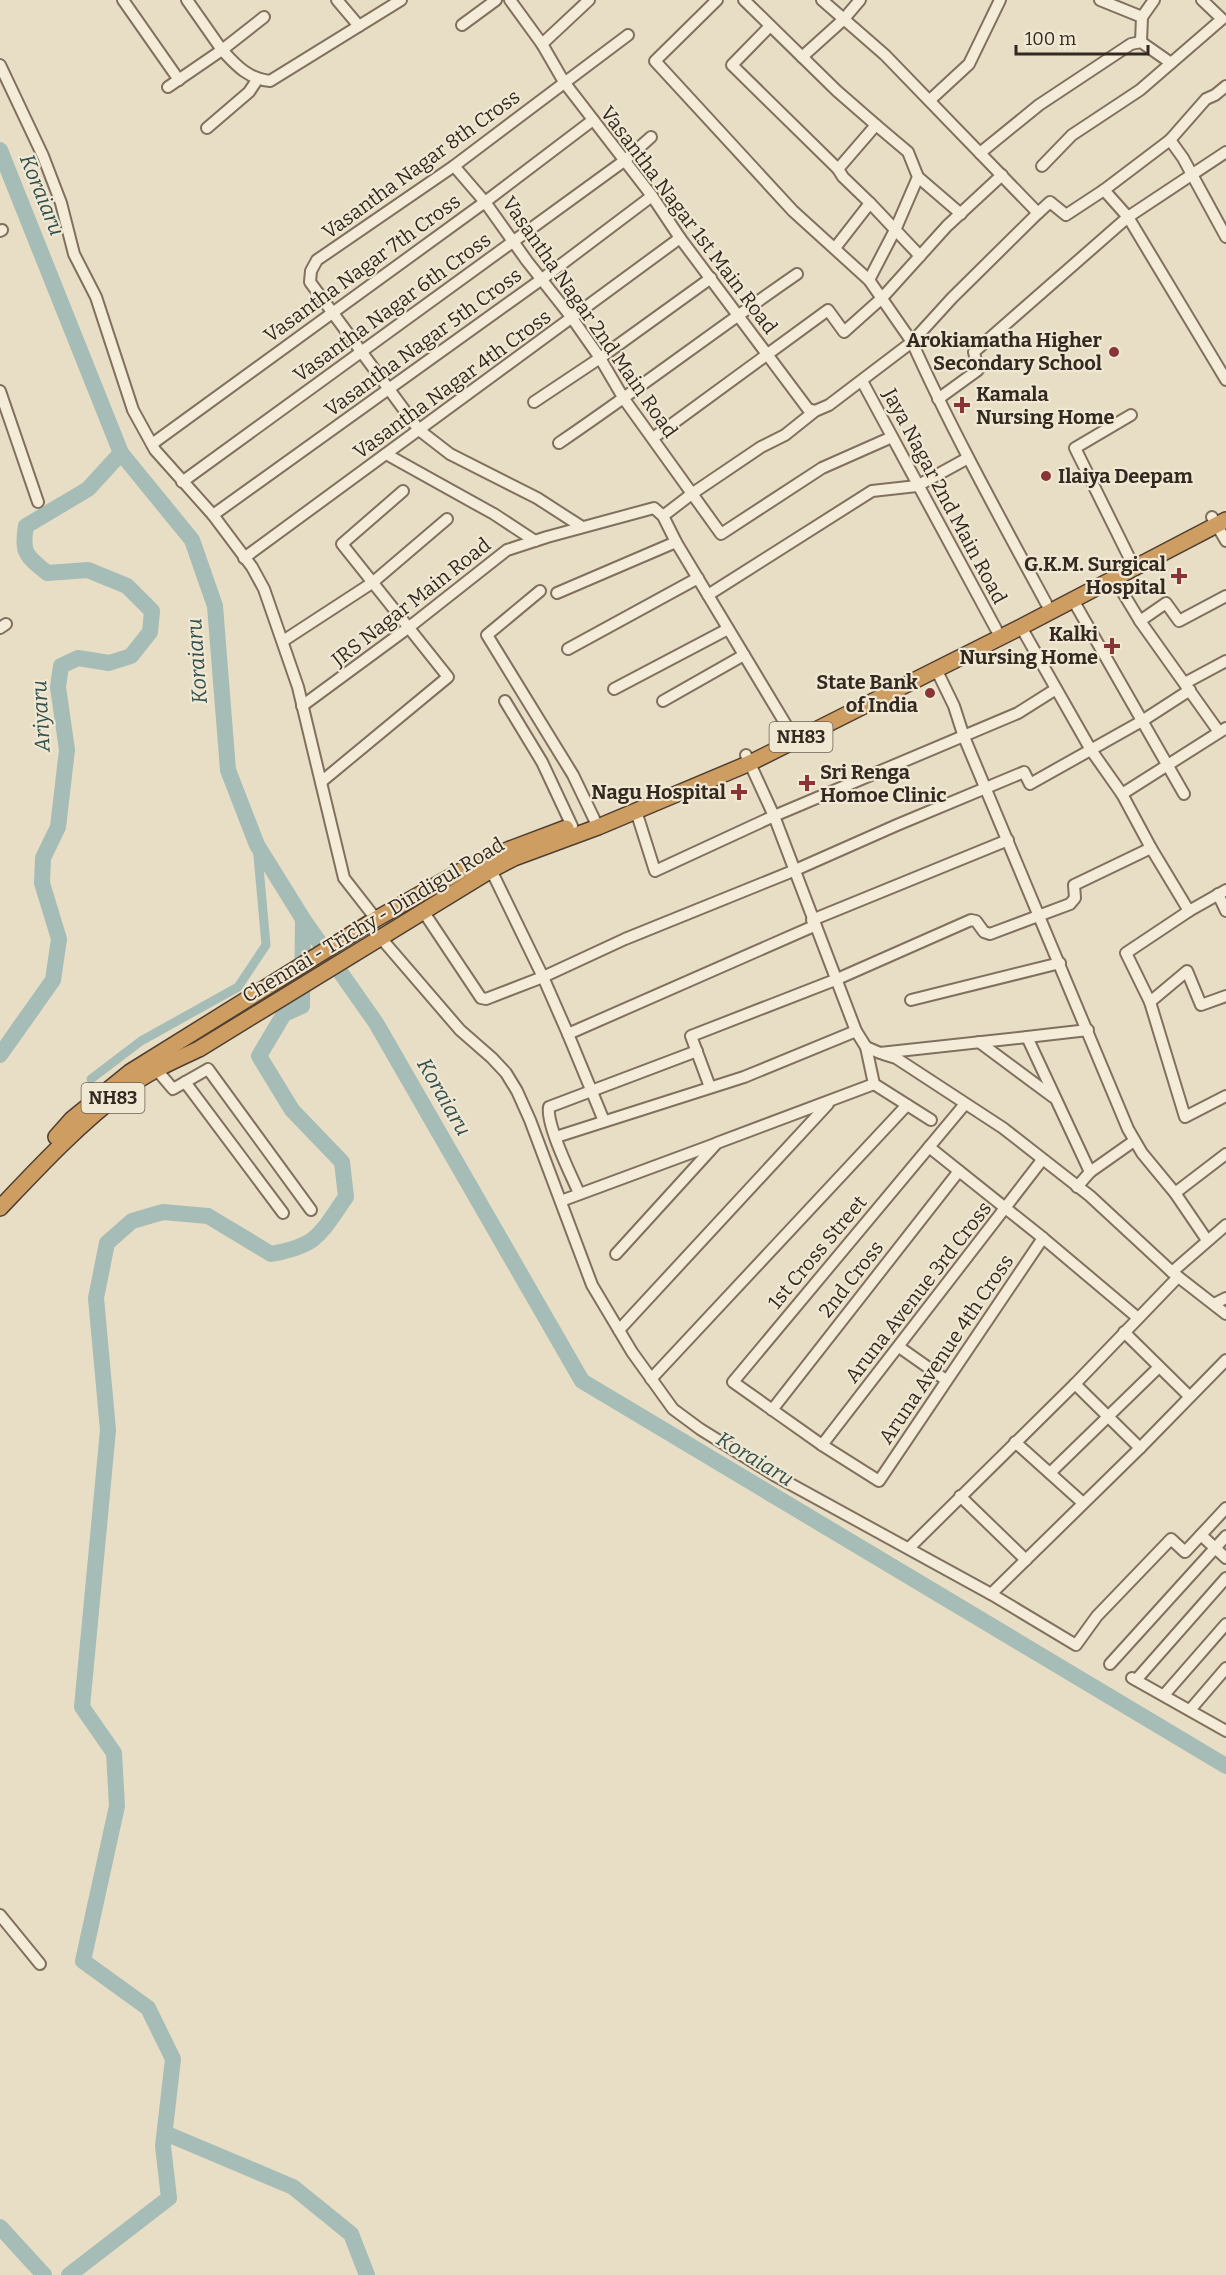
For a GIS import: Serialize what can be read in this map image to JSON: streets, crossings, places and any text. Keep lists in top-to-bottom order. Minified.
{"streets":{"highway":["NH83","Chennai - Trichy - Dindigul Road"],"street":["Vasantha Nagar 8th Cross","Vasantha Nagar 1st Main Road","Vasantha Nagar 7th Cross","Vasantha Nagar 6th Cross","Vasantha Nagar 2nd Main Road","Vasantha Nagar 5th Cross","Vasantha Nagar 4th Cross","Jaya Nagar 2nd Main Road","JRS Nagar Main Road","1st Cross Street","2nd Cross","Aruna Avenue 3rd Cross","Aruna Avenue 4th Cross"]},"crossings":[["Vasantha Nagar 8th Cross","Vasantha Nagar 1st Main Road"],["Vasantha Nagar 8th Cross","Vasantha Nagar 7th Cross"],["Vasantha Nagar 8th Cross","Vasantha Nagar 2nd Main Road"],["Vasantha Nagar 1st Main Road","Vasantha Nagar 7th Cross"],["Vasantha Nagar 1st Main Road","Vasantha Nagar 6th Cross"],["Vasantha Nagar 1st Main Road","Vasantha Nagar 5th Cross"],["Vasantha Nagar 1st Main Road","Vasantha Nagar 4th Cross"],["Vasantha Nagar 7th Cross","Vasantha Nagar 2nd Main Road"],["Vasantha Nagar 6th Cross","Vasantha Nagar 2nd Main Road"],["Vasantha Nagar 2nd Main Road","Vasantha Nagar 5th Cross"],["Vasantha Nagar 2nd Main Road","Vasantha Nagar 4th Cross"],["Vasantha Nagar 2nd Main Road","Jaya Nagar 2nd Main Road"],["Jaya Nagar 2nd Main Road","Chennai - Trichy - Dindigul Road"],["1st Cross Street","2nd Cross"],["Aruna Avenue 3rd Cross","Aruna Avenue 4th Cross"]],"water":["Koraiaru","Ariyaru"],"places":{"other":["Arokiamatha Higher Secondary School","Ilaiya Deepam","State Bank of India"],"health":["Kamala Nursing Home","G.K.M. Surgical Hospital","Kalki Nursing Home","Sri Renga Homoe Clinic","Nagu Hospital"]},"scale_bar":"100 m"}
